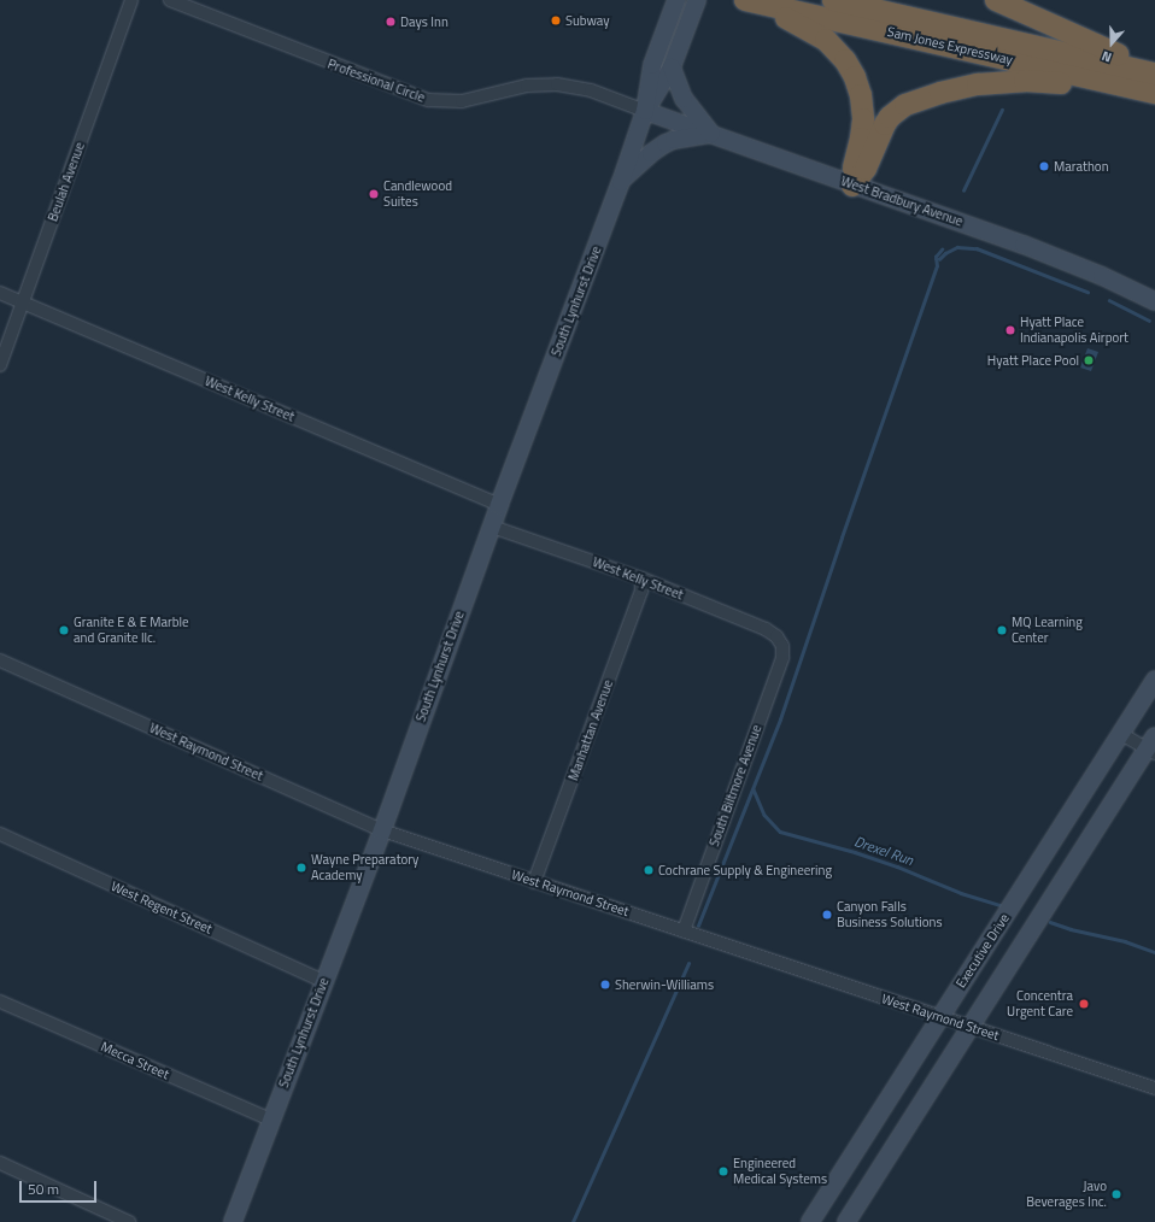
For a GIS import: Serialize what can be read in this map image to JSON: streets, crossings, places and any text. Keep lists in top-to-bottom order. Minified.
{"streets":{"highway":["Sam Jones Expressway"],"main road":["West Bradbury Avenue","South Lynhurst Drive","Executive Drive"],"street":["Professional Circle","Beulah Avenue","West Kelly Street","Manhattan Avenue","West Raymond Street","South Biltmore Avenue","West Regent Street","Mecca Street"]},"crossings":[["Professional Circle","West Bradbury Avenue"],["Professional Circle","South Lynhurst Drive"],["Beulah Avenue","West Kelly Street"],["West Bradbury Avenue","South Lynhurst Drive"],["South Lynhurst Drive","West Kelly Street"],["South Lynhurst Drive","West Raymond Street"],["South Lynhurst Drive","West Regent Street"],["South Lynhurst Drive","Mecca Street"],["West Kelly Street","Manhattan Avenue"],["West Kelly Street","South Biltmore Avenue"],["Manhattan Avenue","West Raymond Street"],["West Raymond Street","South Biltmore Avenue"],["West Raymond Street","Executive Drive"]],"water":["Drexel Run"],"places":["Subway","Days Inn","Marathon","Candlewood Suites","Hyatt Place Indianapolis Airport","Hyatt Place Pool","Granite E & E Marble and Granite llc.","MQ Learning Center","Wayne Preparatory Academy","Cochrane Supply & Engineering","Canyon Falls Business Solutions","Sherwin-Williams","Concentra Urgent Care","Engineered Medical Systems","Javo Beverages Inc."],"scale_bar":"50 m","north":"bottom"}
